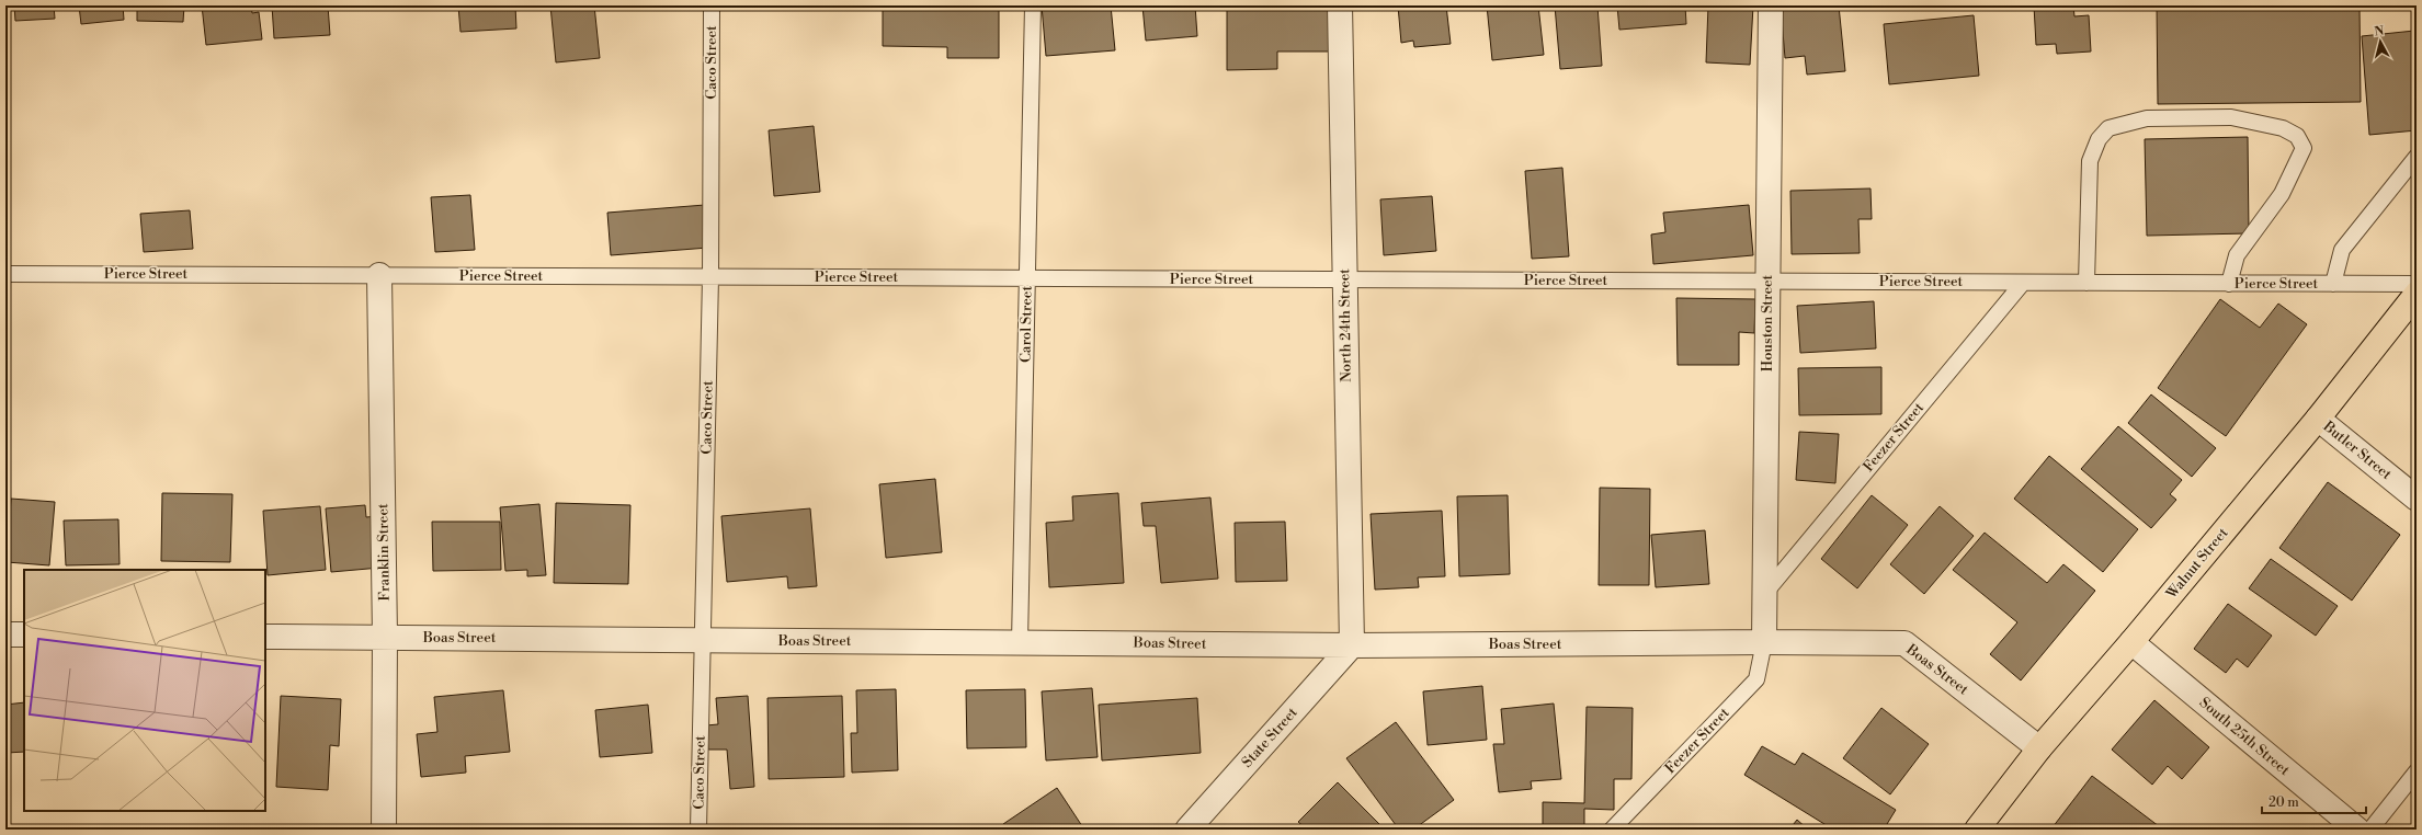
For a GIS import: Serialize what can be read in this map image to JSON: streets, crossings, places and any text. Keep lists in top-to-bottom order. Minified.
{"streets":{"main road":["Walnut Street"],"street":["Houston Street","North 24th Street","Butler Street","Franklin Street","Boas Street","South 25th Street","State Street"],"lane":["Caco Street","Pierce Street","Carol Street","Feezer Street"]},"crossings":[["Caco Street","Pierce Street"],["Caco Street","Boas Street"],["Pierce Street","Houston Street"],["Pierce Street","Carol Street"],["Pierce Street","North 24th Street"],["Pierce Street","Feezer Street"],["Pierce Street","Franklin Street"],["Houston Street","Feezer Street"],["Houston Street","Boas Street"],["Carol Street","Boas Street"],["North 24th Street","Boas Street"],["North 24th Street","State Street"],["Feezer Street","Boas Street"],["Butler Street","Walnut Street"],["Franklin Street","Boas Street"],["Walnut Street","Boas Street"],["Walnut Street","South 25th Street"],["Boas Street","State Street"]],"scale_bar":"20 m","north":"top"}
